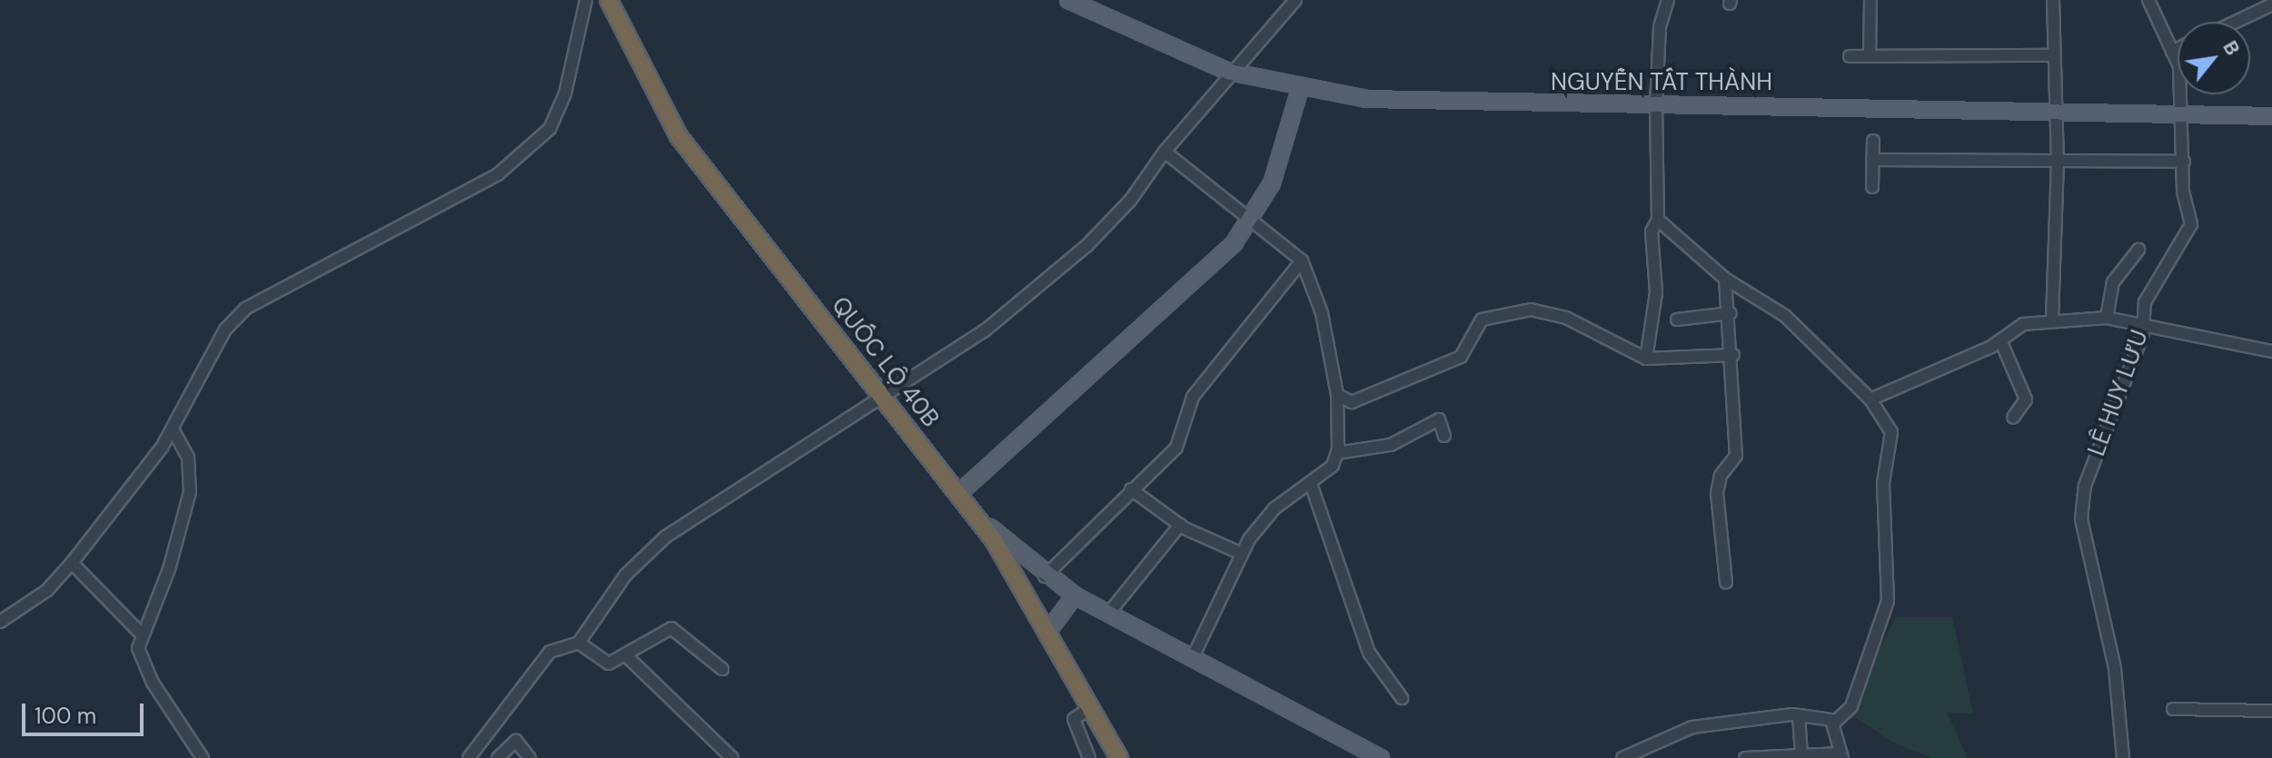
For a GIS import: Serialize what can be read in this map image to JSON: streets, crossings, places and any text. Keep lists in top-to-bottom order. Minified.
{"streets":{"highway":["QUỐC LỘ 40B"],"main road":["NGUYỄN TẤT THÀNH"],"street":["LÊ HUY LƯU"]},"crossings":[["NGUYỄN TẤT THÀNH","LÊ HUY LƯU"]],"scale_bar":"100 m","north":"top right"}
